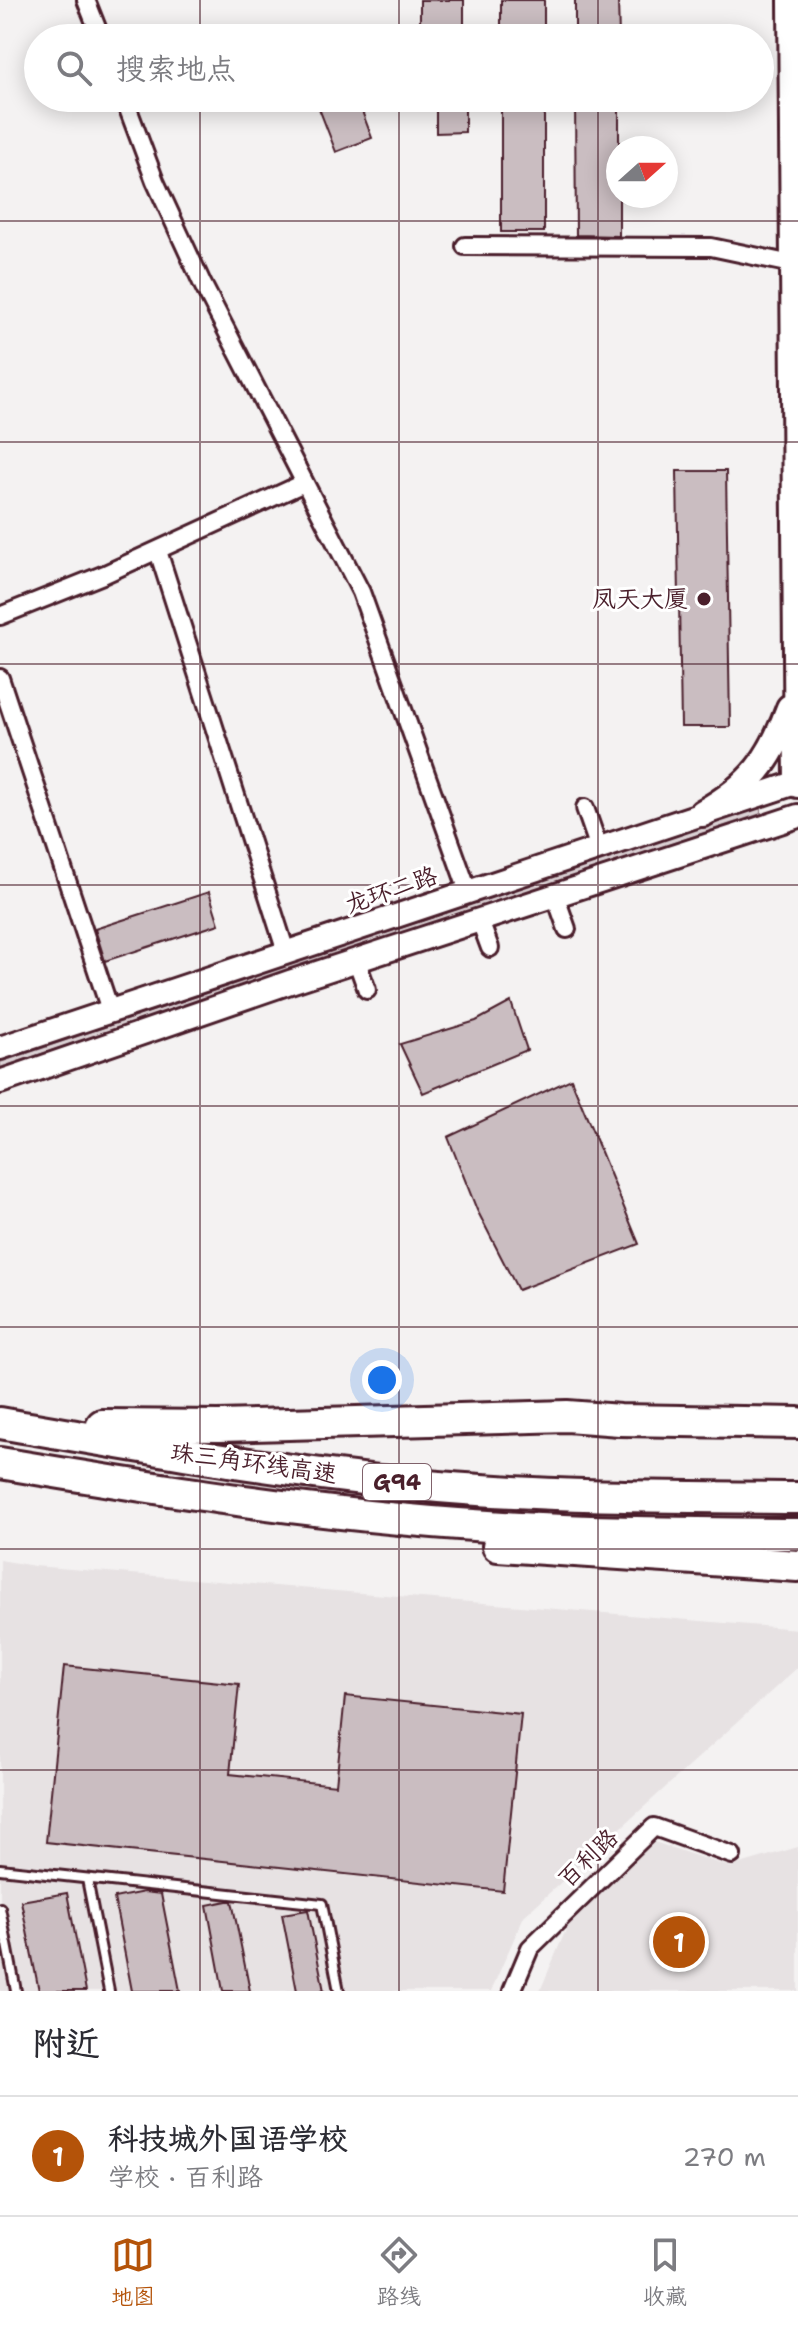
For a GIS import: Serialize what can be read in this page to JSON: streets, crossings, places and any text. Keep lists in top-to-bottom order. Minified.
{"streets":{"highway":["珠三角环线高速","G94"],"main road":["龙环二路"],"street":["百利路"]},"places":["凤天大厦"],"north":"right","page":{"search":"搜索地点","pins":"1","heading":"附近","list":[{"mark":"1","name":"科技城外国语学校","note":"学校 · 百利路","value":"270 m"}],"nav":["地图","路线","收藏"]}}
